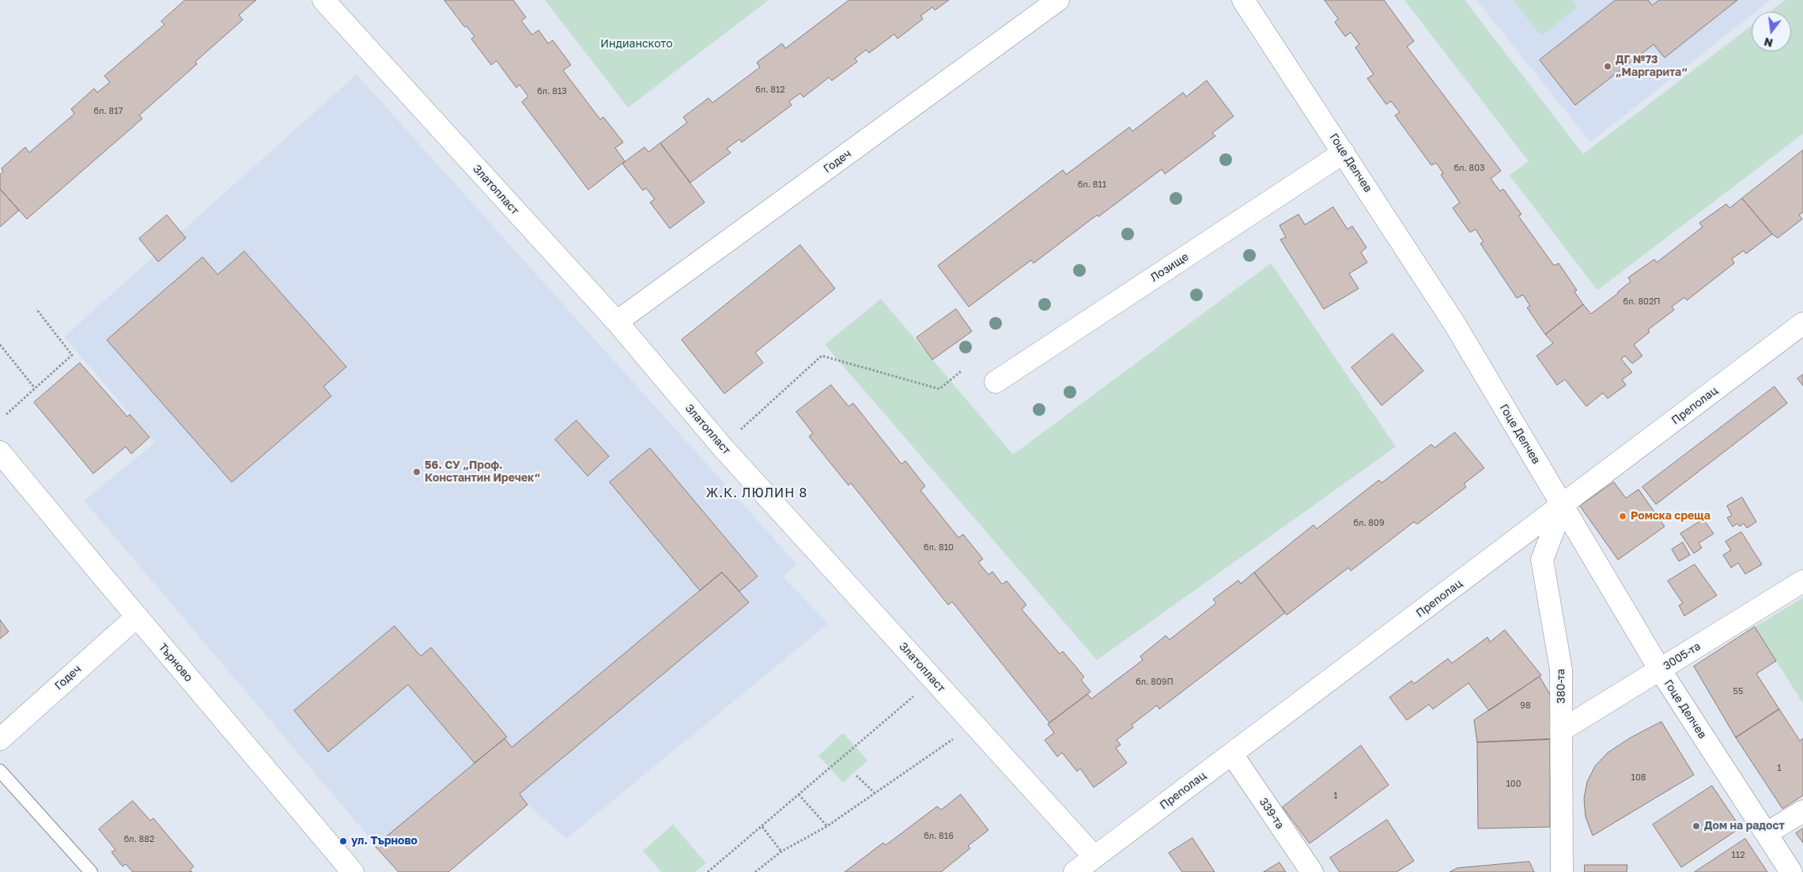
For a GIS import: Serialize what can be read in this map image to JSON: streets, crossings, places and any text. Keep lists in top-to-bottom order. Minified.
{"streets":{"street":["Годеч","Гоце Делчев","Златопласт","Лозище","Преполац","3005-та","Търново","380-та","339-та"]},"crossings":[["Годеч","Златопласт"],["Годеч","Търново"],["Гоце Делчев","Лозище"],["Гоце Делчев","Преполац"],["Гоце Делчев","3005-та"],["Гоце Делчев","380-та"],["Златопласт","Преполац"],["Преполац","380-та"],["Преполац","339-та"],["3005-та","380-та"]],"districts":["Ж.К. ЛЮЛИН 8"],"parks":["Индианското"],"places":["ДГ №73 „Маргарита“","56. СУ „Проф. Константин Иречек“","Ромска среща","Дом на радост","ул. Търново"],"house_numbers":["бл. 812","бл. 813","бл. 817","бл. 803","бл. 811","бл. 802П","бл. 809","бл. 810","бл. 809П","55","98","1","108","100","1","бл. 816","бл. 882","112"],"north":"bottom"}
